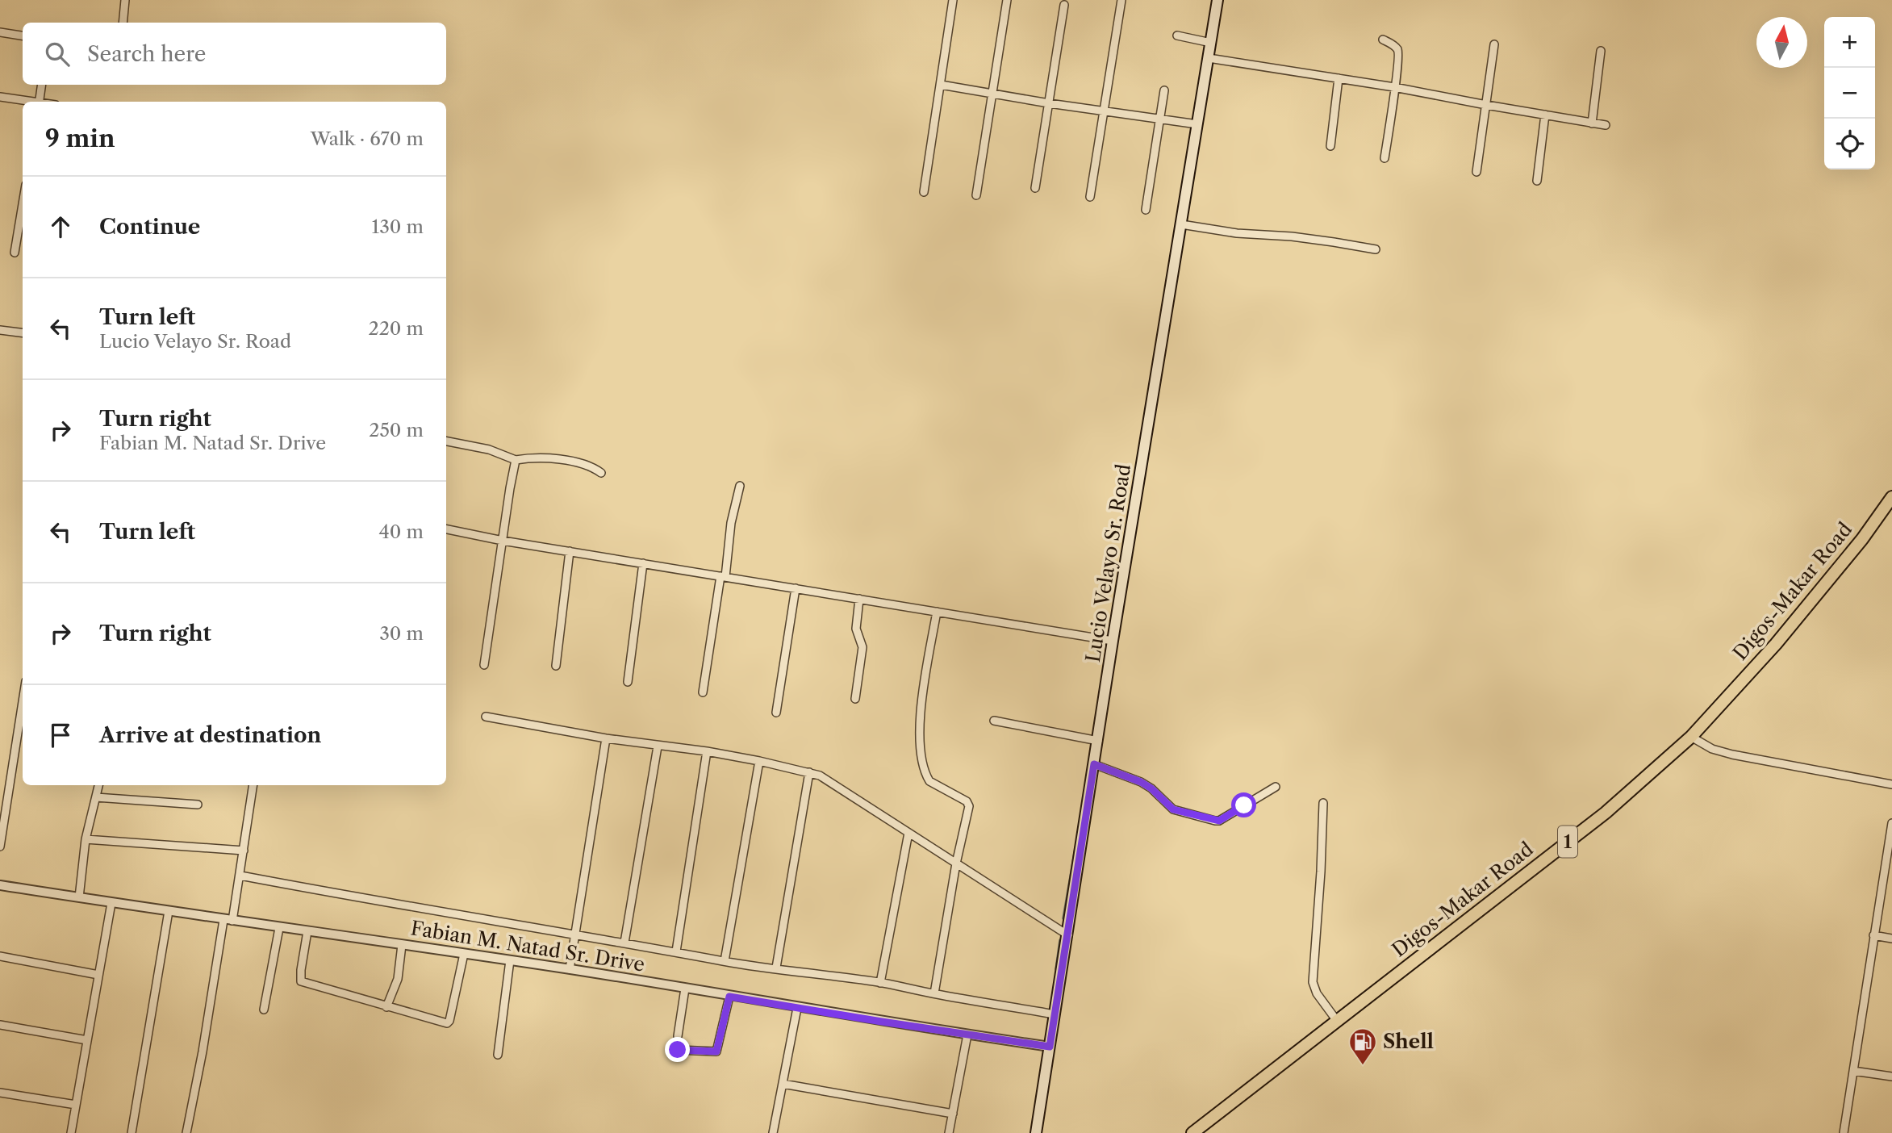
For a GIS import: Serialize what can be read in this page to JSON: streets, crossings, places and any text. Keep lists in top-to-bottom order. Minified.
{"streets":{"main road":["Lucio Velayo Sr. Road","Digos-Makar Road","1"],"street":["Fabian M. Natad Sr. Drive"]},"crossings":[["Lucio Velayo Sr. Road","Fabian M. Natad Sr. Drive"]],"places":{"fuel station":["Shell"]},"north":"top","page":{"map_buttons":["+","−"],"search":"Search here","heading":["9 min","Walk · 670 m"],"list":[["Continue","130 m"],["Turn left","Lucio Velayo Sr. Road","220 m"],["Turn right","Fabian M. Natad Sr. Drive","250 m"],["Turn left","40 m"],["Turn right","30 m"],"Arrive at destination"]}}
